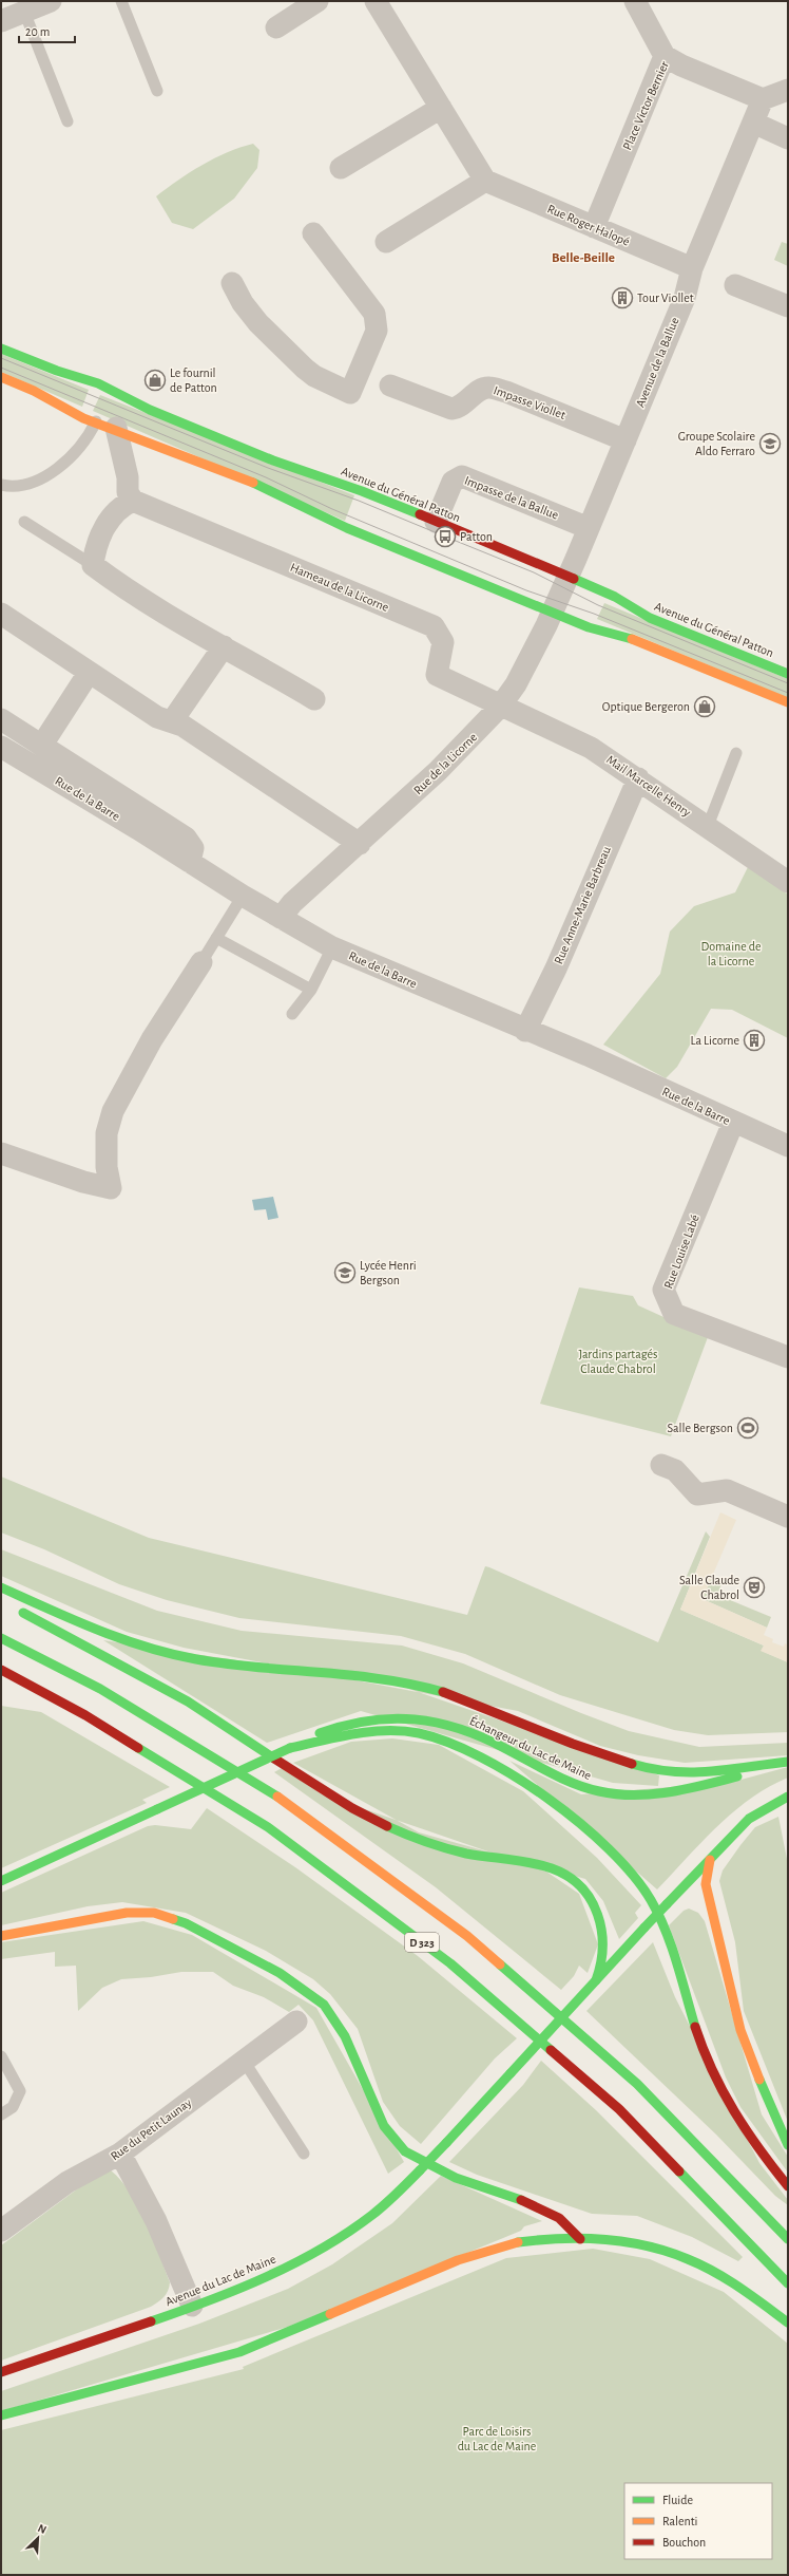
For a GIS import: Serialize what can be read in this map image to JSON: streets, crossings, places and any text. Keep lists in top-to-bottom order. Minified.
{"streets":{"main road":["Avenue du Général Patton","Échangeur du Lac de Maine","D 323","Avenue du Lac de Maine"],"street":["Place Victor Bernier","Rue Roger Halopé","Avenue de la Ballue","Impasse Viollet","Impasse de la Ballue","Hameau de la Licorne","Rue de la Licorne","Mail Marcelle Henry","Rue de la Barre","Rue Anne-Marie Barbreau","Rue Louise Labé","Rue du Petit Launay"]},"crossings":[["Place Victor Bernier","Rue Roger Halopé"],["Place Victor Bernier","Avenue de la Ballue"],["Rue Roger Halopé","Avenue de la Ballue"],["Avenue de la Ballue","Impasse Viollet"],["Avenue de la Ballue","Avenue du Général Patton"],["Avenue de la Ballue","Impasse de la Ballue"],["Avenue de la Ballue","Rue de la Licorne"],["Avenue du Général Patton","Impasse de la Ballue"],["Avenue du Général Patton","Rue de la Licorne"],["Hameau de la Licorne","Rue de la Licorne"],["Hameau de la Licorne","Mail Marcelle Henry"],["Rue de la Licorne","Mail Marcelle Henry"],["Rue de la Licorne","Rue de la Barre"],["Mail Marcelle Henry","Rue Anne-Marie Barbreau"],["Rue de la Barre","Rue Anne-Marie Barbreau"],["Rue de la Barre","Rue Louise Labé"]],"districts":["Belle-Beille"],"parks":["Domaine de la Licorne","Jardins partagés Claude Chabrol","Parc de Loisirs du Lac de Maine"],"places":{"building":["Tour Viollet","La Licorne"],"shop":["Le fournil de Patton","Optique Bergeron"],"school or university":["Groupe Scolaire Aldo Ferraro","Lycée Henri Bergson"],"bus stop":["Patton"],"sports":["Salle Bergson"],"theatre":["Salle Claude Chabrol"]},"legend":["Fluide","Ralenti","Bouchon"],"scale_bar":"20 m","north":"top right"}
